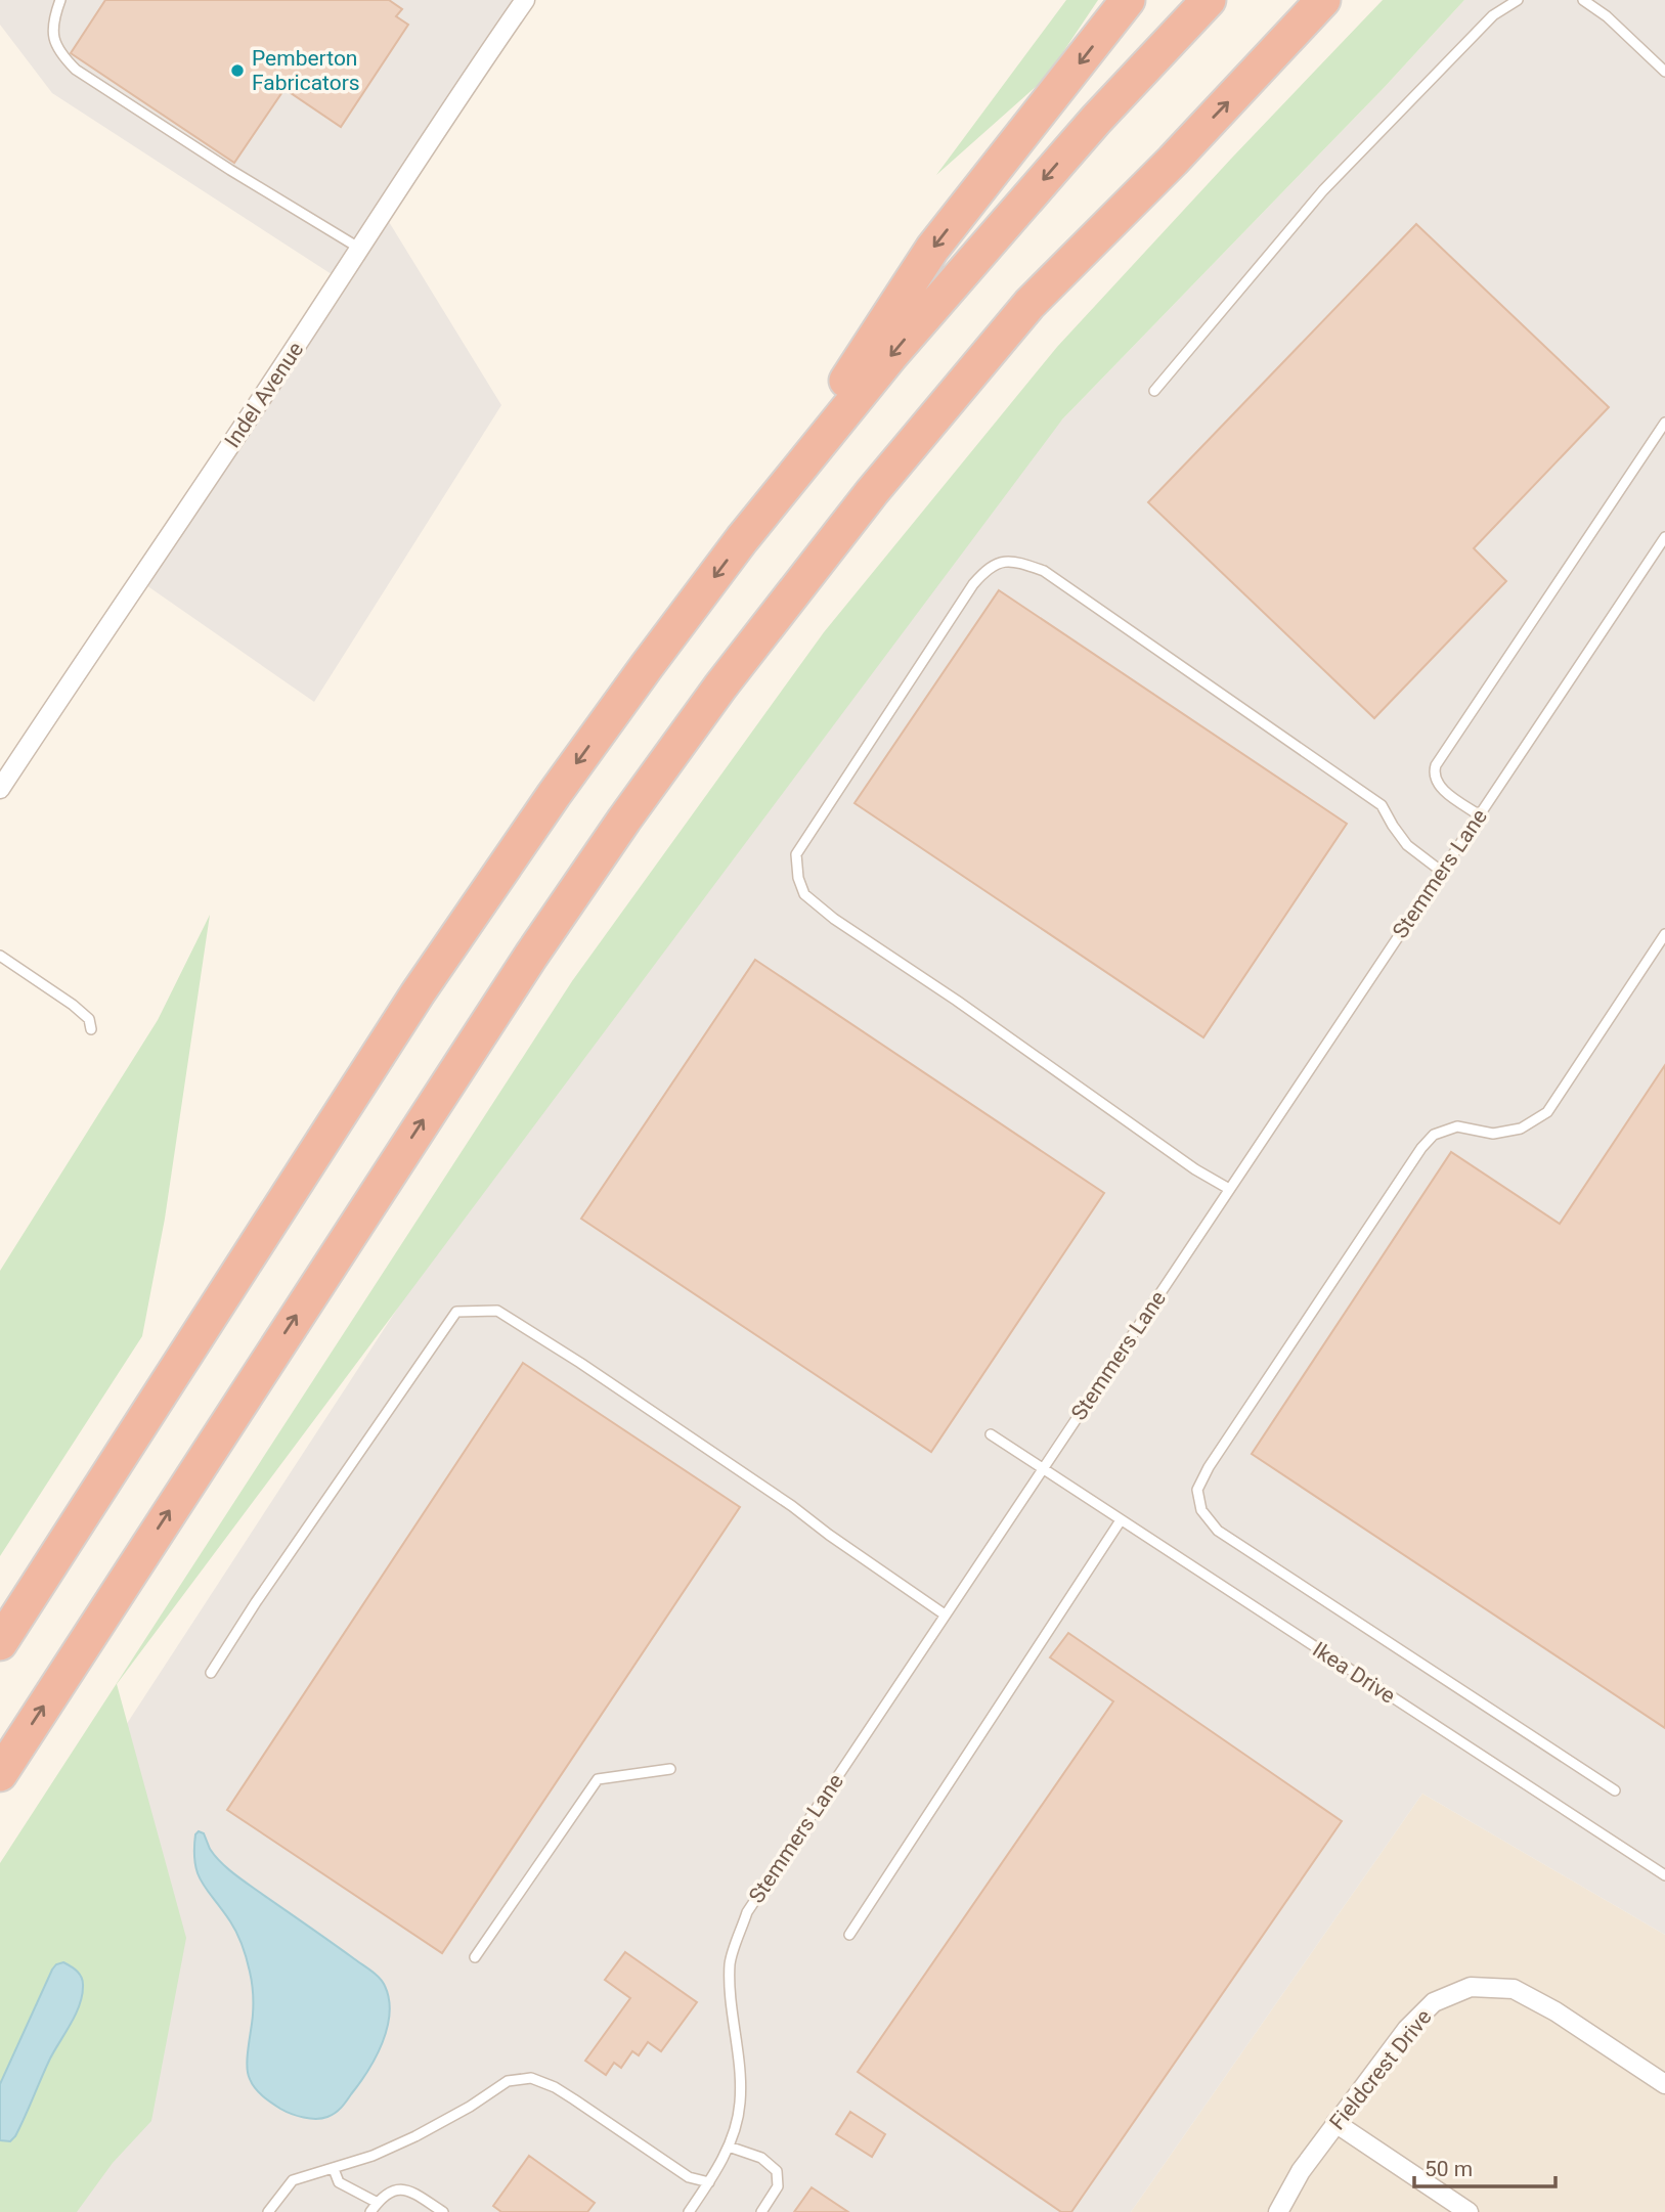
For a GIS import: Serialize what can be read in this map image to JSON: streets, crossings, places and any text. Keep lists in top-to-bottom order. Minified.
{"streets":{"street":["Indel Avenue","Fieldcrest Drive"],"lane":["Stemmers Lane","Ikea Drive"]},"crossings":[["Stemmers Lane","Ikea Drive"]],"places":["Pemberton Fabricators"],"scale_bar":"50 m"}
